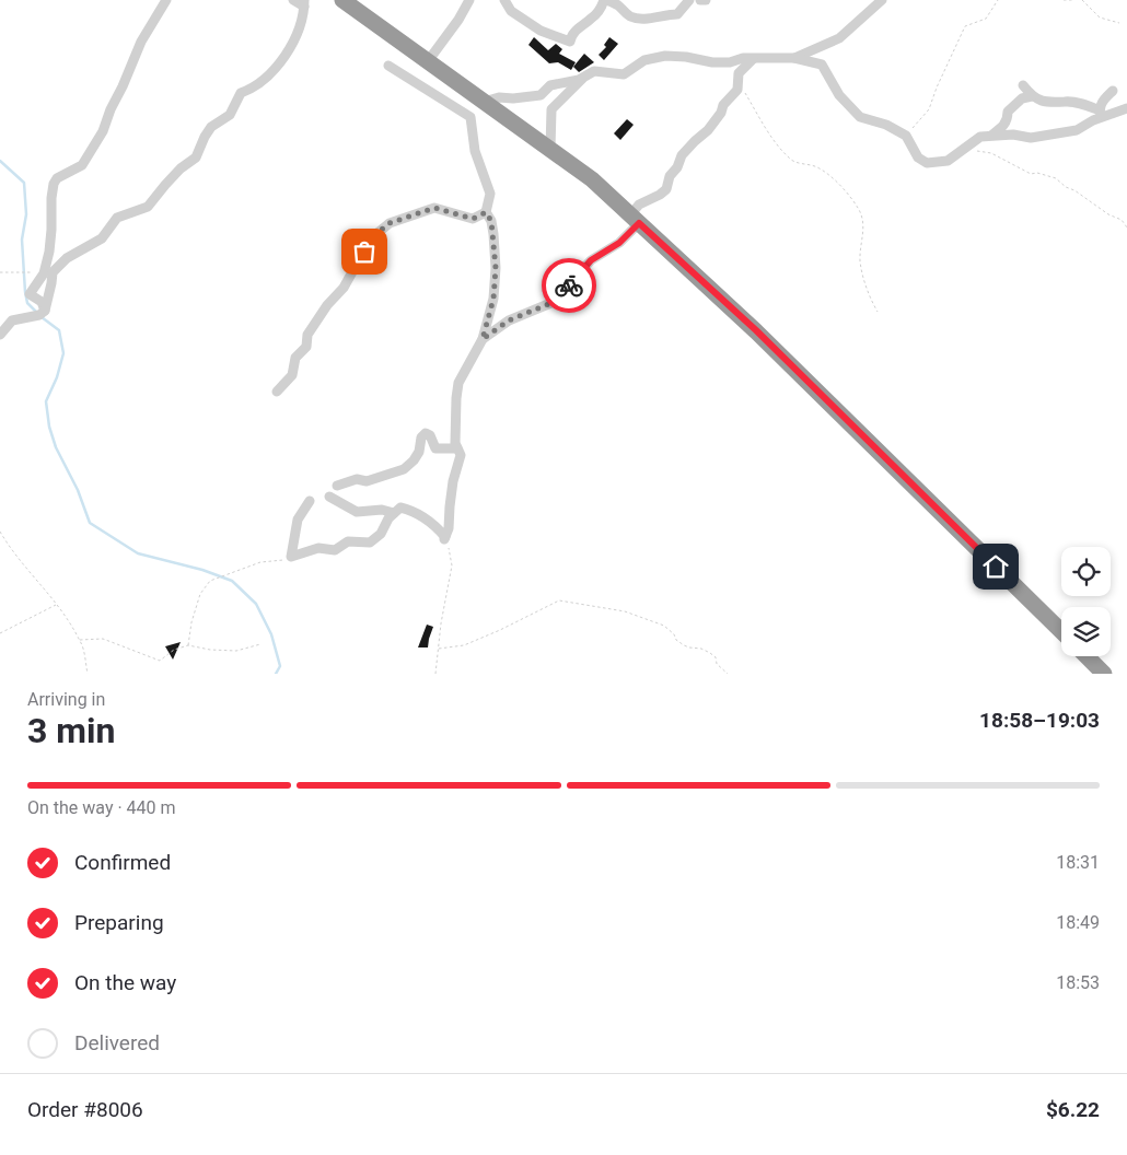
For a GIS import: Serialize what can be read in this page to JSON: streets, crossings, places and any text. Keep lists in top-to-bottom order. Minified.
{"page":{"heading":["3 min","Arriving in","18:58–19:03"],"panel":["Order #8006","$6.22"],"bar":"On the way · 440 m","list":[["Confirmed","18:31"],["Preparing","18:49"],["On the way","18:53"],"Delivered"]}}
